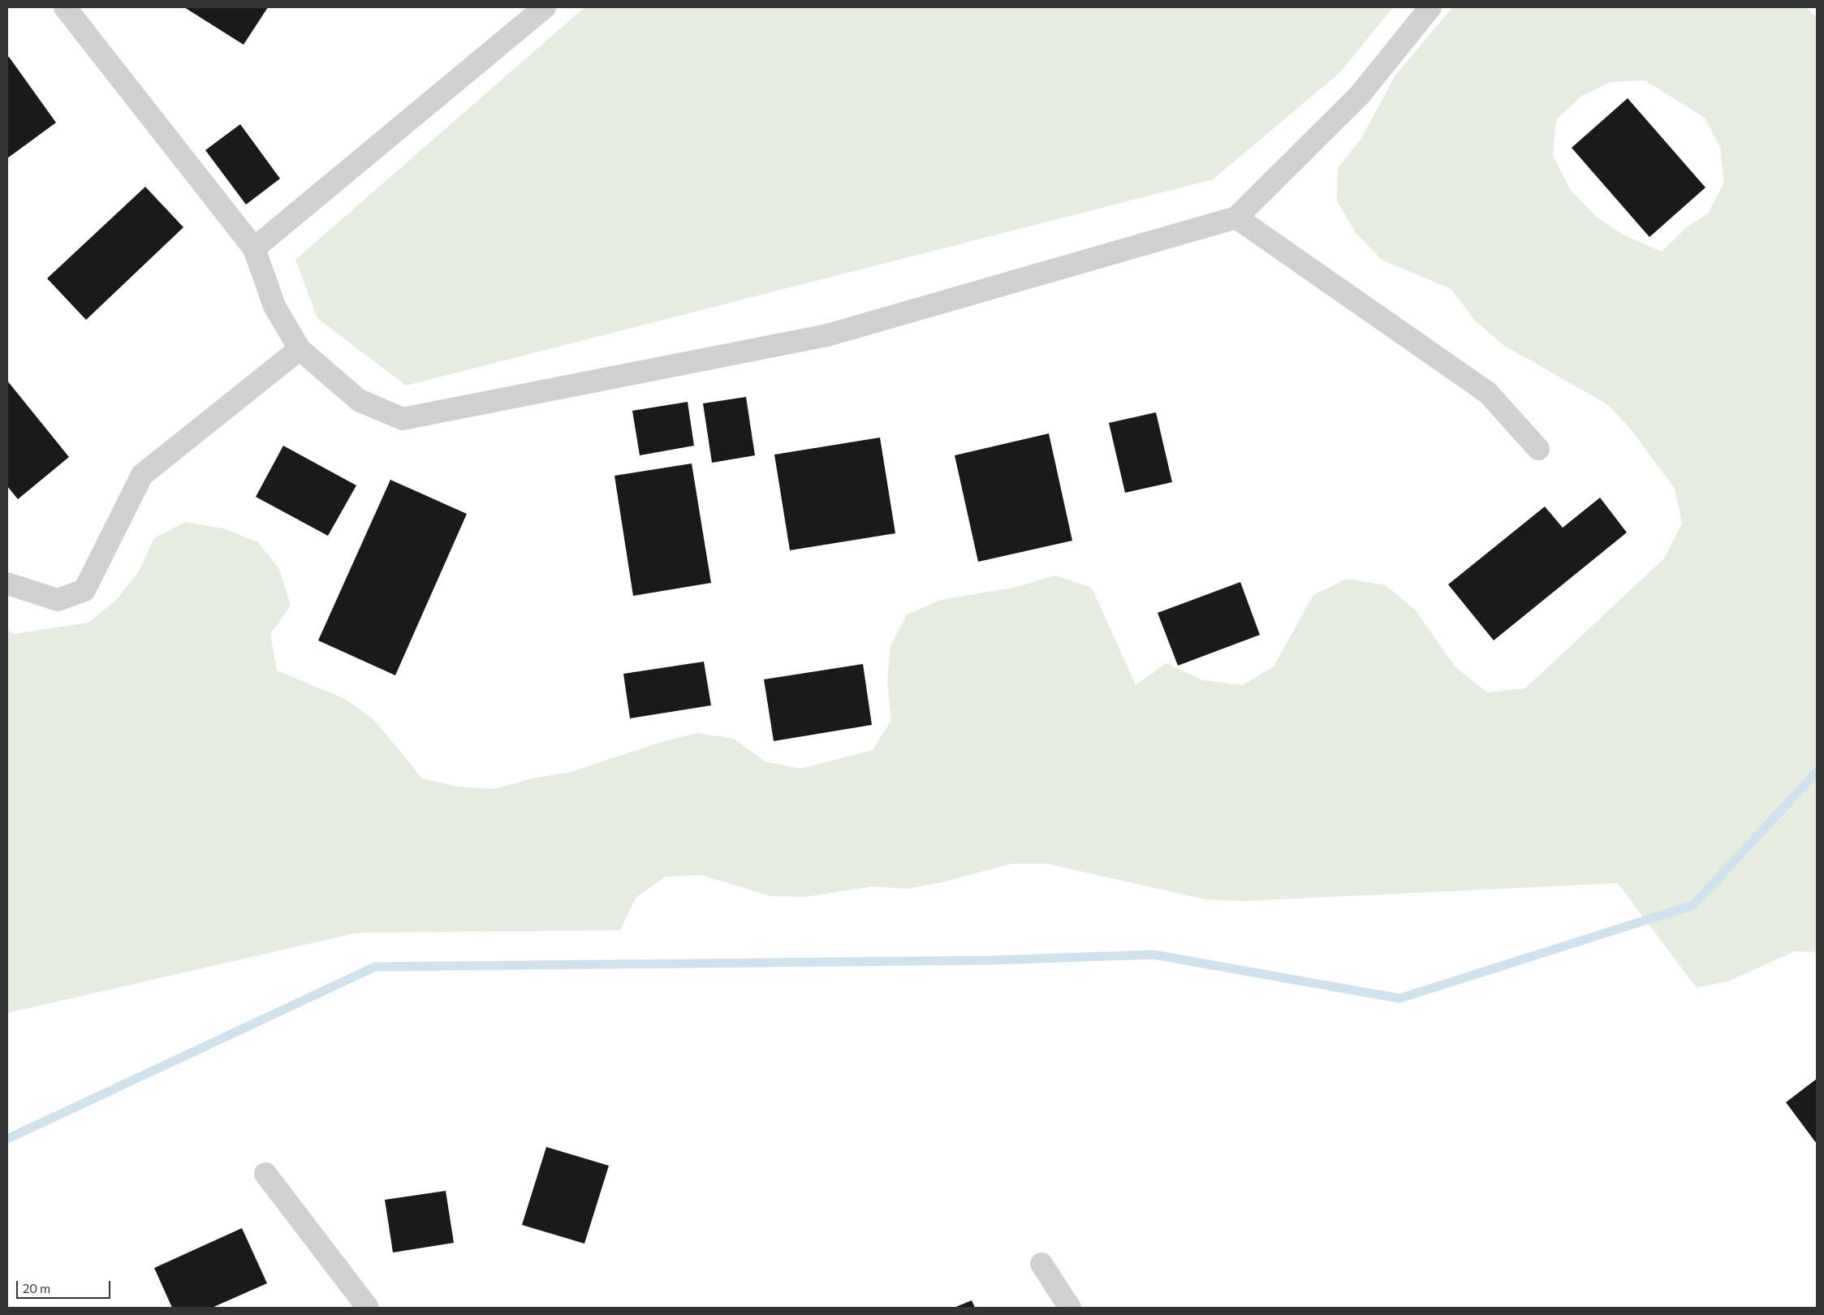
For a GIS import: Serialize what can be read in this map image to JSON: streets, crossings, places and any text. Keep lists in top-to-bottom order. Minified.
{"scale_bar":"20 m"}
